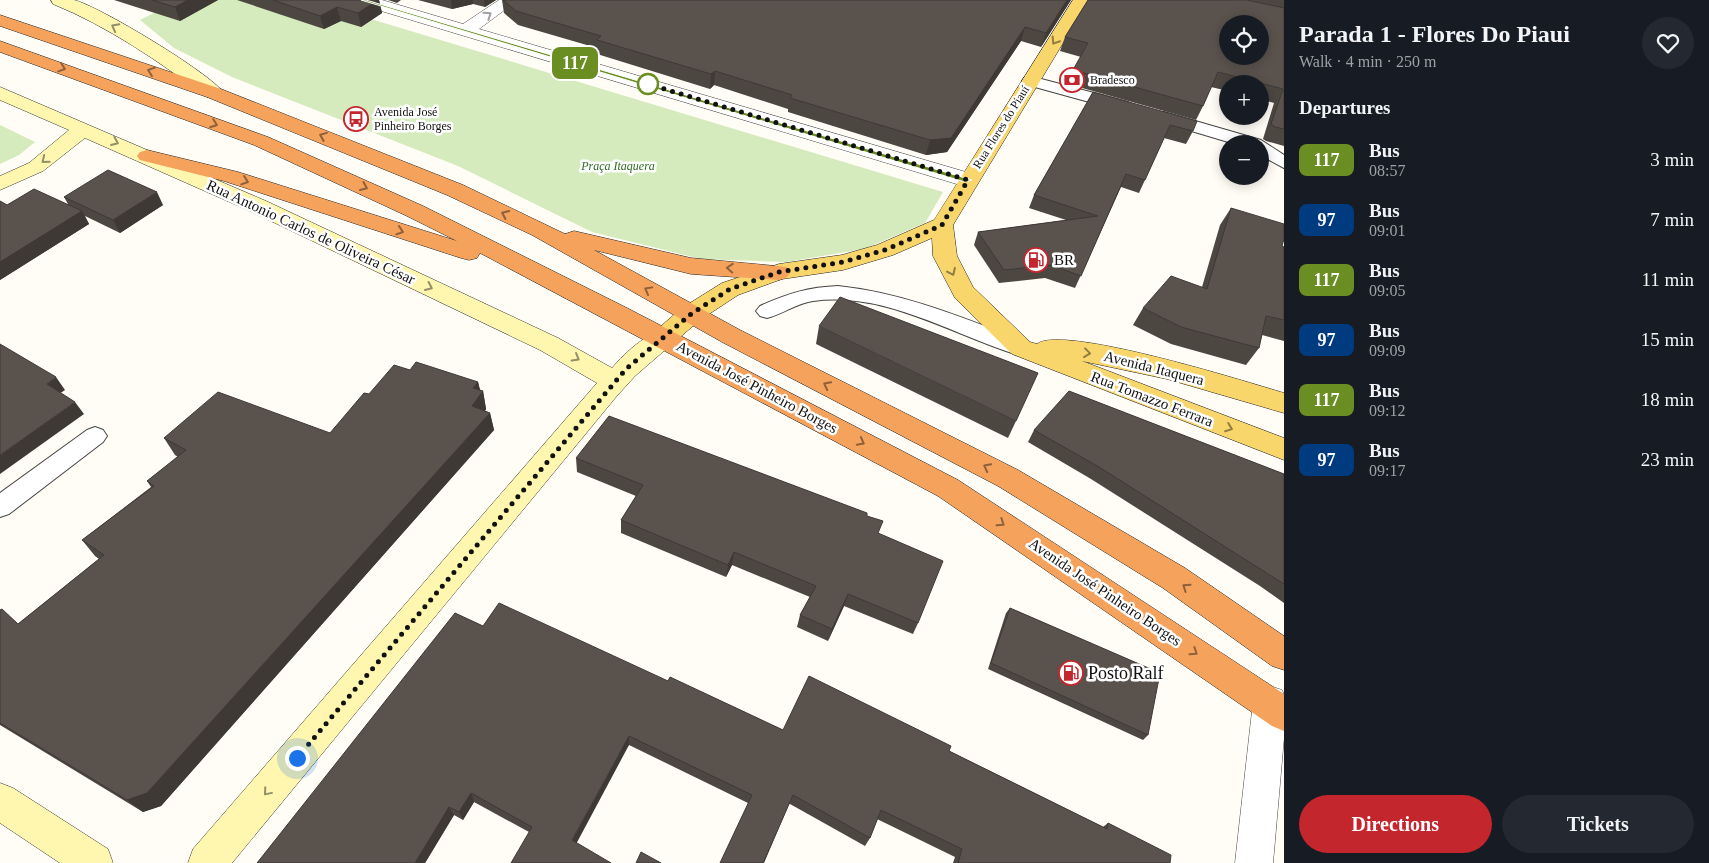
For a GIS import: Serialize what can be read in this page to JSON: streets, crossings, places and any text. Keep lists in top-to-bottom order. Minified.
{"streets":{"highway":["Avenida José Pinheiro Borges"],"main road":["Rua Flores do Piauí","Avenida Itaquera","Rua Tomazzo Ferrara"],"street":["Rua Antonio Carlos de Oliveira César"]},"crossings":[["Avenida Itaquera","Rua Tomazzo Ferrara"]],"one_way":["Rua Flores do Piauí","Avenida Itaquera","Rua Tomazzo Ferrara"],"parks":["Praça Itaquera"],"places":{"bank":["Bradesco"],"bus stop":["Avenida José Pinheiro Borges"],"fuel station":["BR","Posto Ralf"]},"lines":["bus line 117"],"page":{"on_map":"117","heading":[["Parada 1 - Flores Do Piaui","Walk · 4 min · 250 m"],"Departures"],"map_buttons":["+","−"],"list":[{"mark":"117","name":"Bus","note":"08:57","value":"3 min"},{"mark":"97","name":"Bus","note":"09:01","value":"7 min"},{"mark":"117","name":"Bus","note":"09:05","value":"11 min"},{"mark":"97","name":"Bus","note":"09:09","value":"15 min"},{"mark":"117","name":"Bus","note":"09:12","value":"18 min"},{"mark":"97","name":"Bus","note":"09:17","value":"23 min"}],"buttons":["Directions","Tickets"]}}
